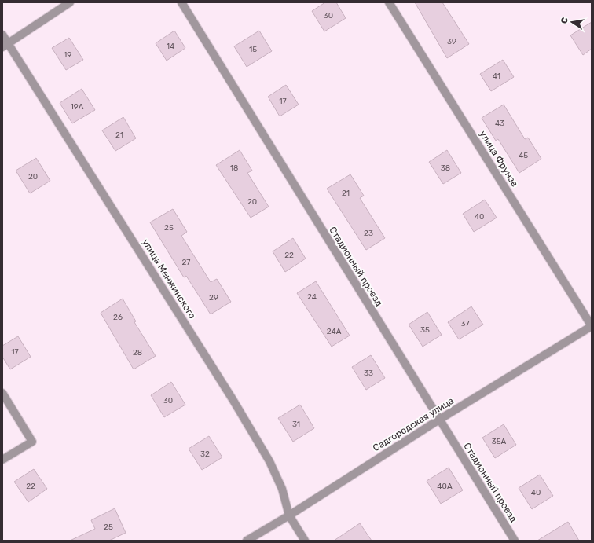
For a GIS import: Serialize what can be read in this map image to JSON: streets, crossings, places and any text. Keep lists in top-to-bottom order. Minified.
{"streets":{"street":["улица Фрунзе","Стадионный проезд","улица Менжинского","Садгородская улица"]},"crossings":[["улица Фрунзе","Садгородская улица"],["Стадионный проезд","Садгородская улица"],["улица Менжинского","Садгородская улица"]],"house_numbers":["30","39","14","15","19","41","17","19А","43","21","45","18","38","20","21","20","40","25","23","22","27","24","29","26","37","35","24А","17","28","33","30","31","35А","32","22","40А","40","25"],"north":"left"}
